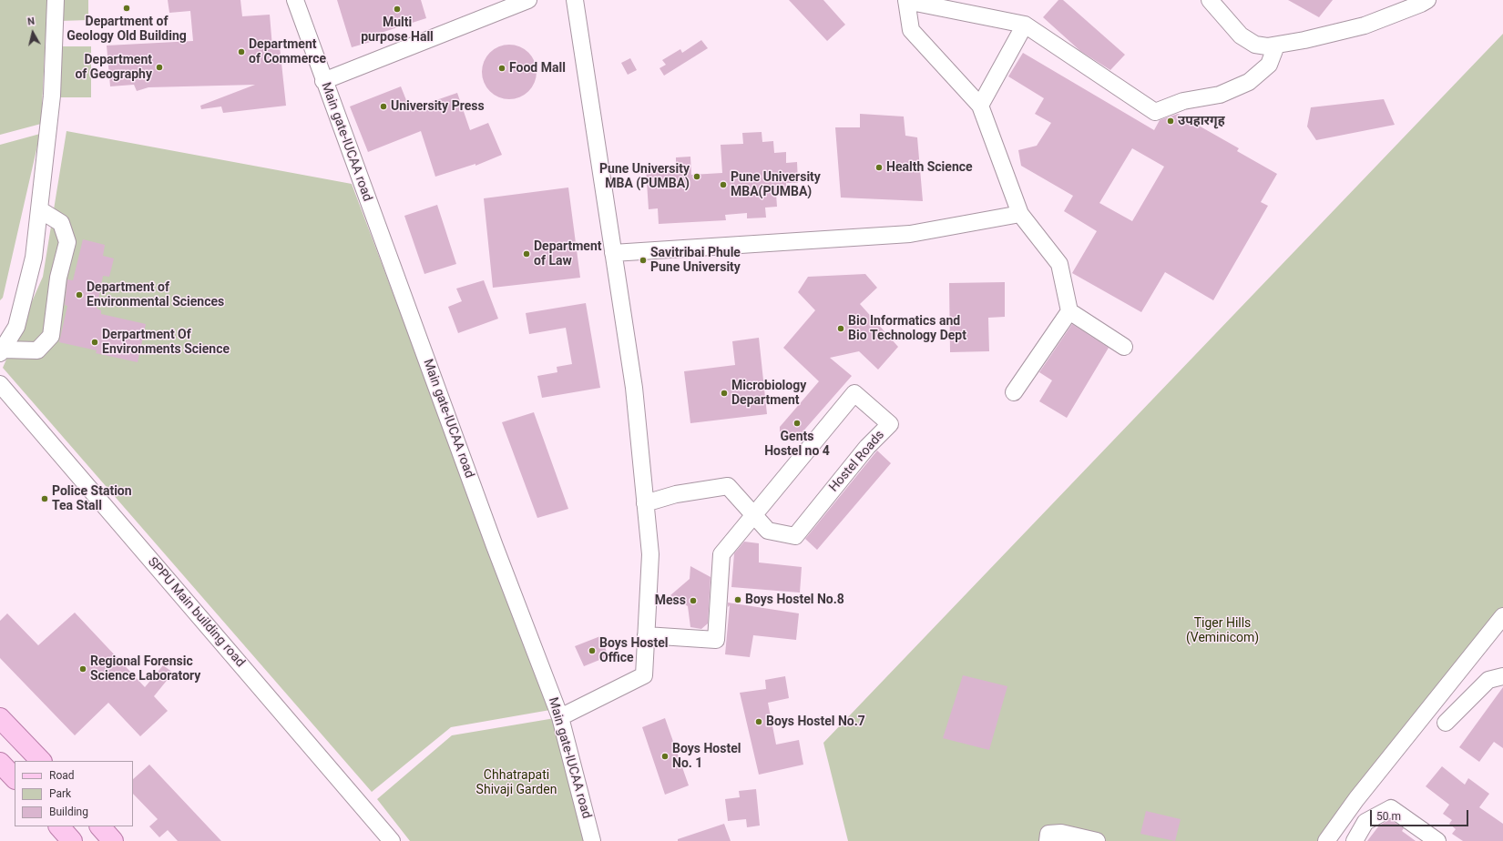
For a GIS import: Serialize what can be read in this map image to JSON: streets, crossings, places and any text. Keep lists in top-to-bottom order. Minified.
{"streets":{"street":["Main gate-IUCAA road","Hostel Roads","SPPU Main building road"]},"parks":["Tiger Hills (Veminicom)","Chhatrapati Shivaji Garden"],"places":["Department of Geology Old Building","Multi purpose Hall","Department of Commerce","Department of Geography","Food Mall","University Press","उपहारगृह","Health Science","Pune University MBA (PUMBA)","Pune University MBA(PUMBA)","Department of Law","Savitribai Phule Pune University","Department of Environmental Sciences","Bio Informatics and Bio Technology Dept","Derpartment Of Environments Science","Microbiology Department","Gents Hostel no 4","Police Station Tea Stall","Boys Hostel No.8","Mess","Boys Hostel Office","Regional Forensic Science Laboratory","Boys Hostel No.7","Boys Hostel No. 1"],"legend":["Road","Park","Building"],"scale_bar":"50 m","north":"top"}
